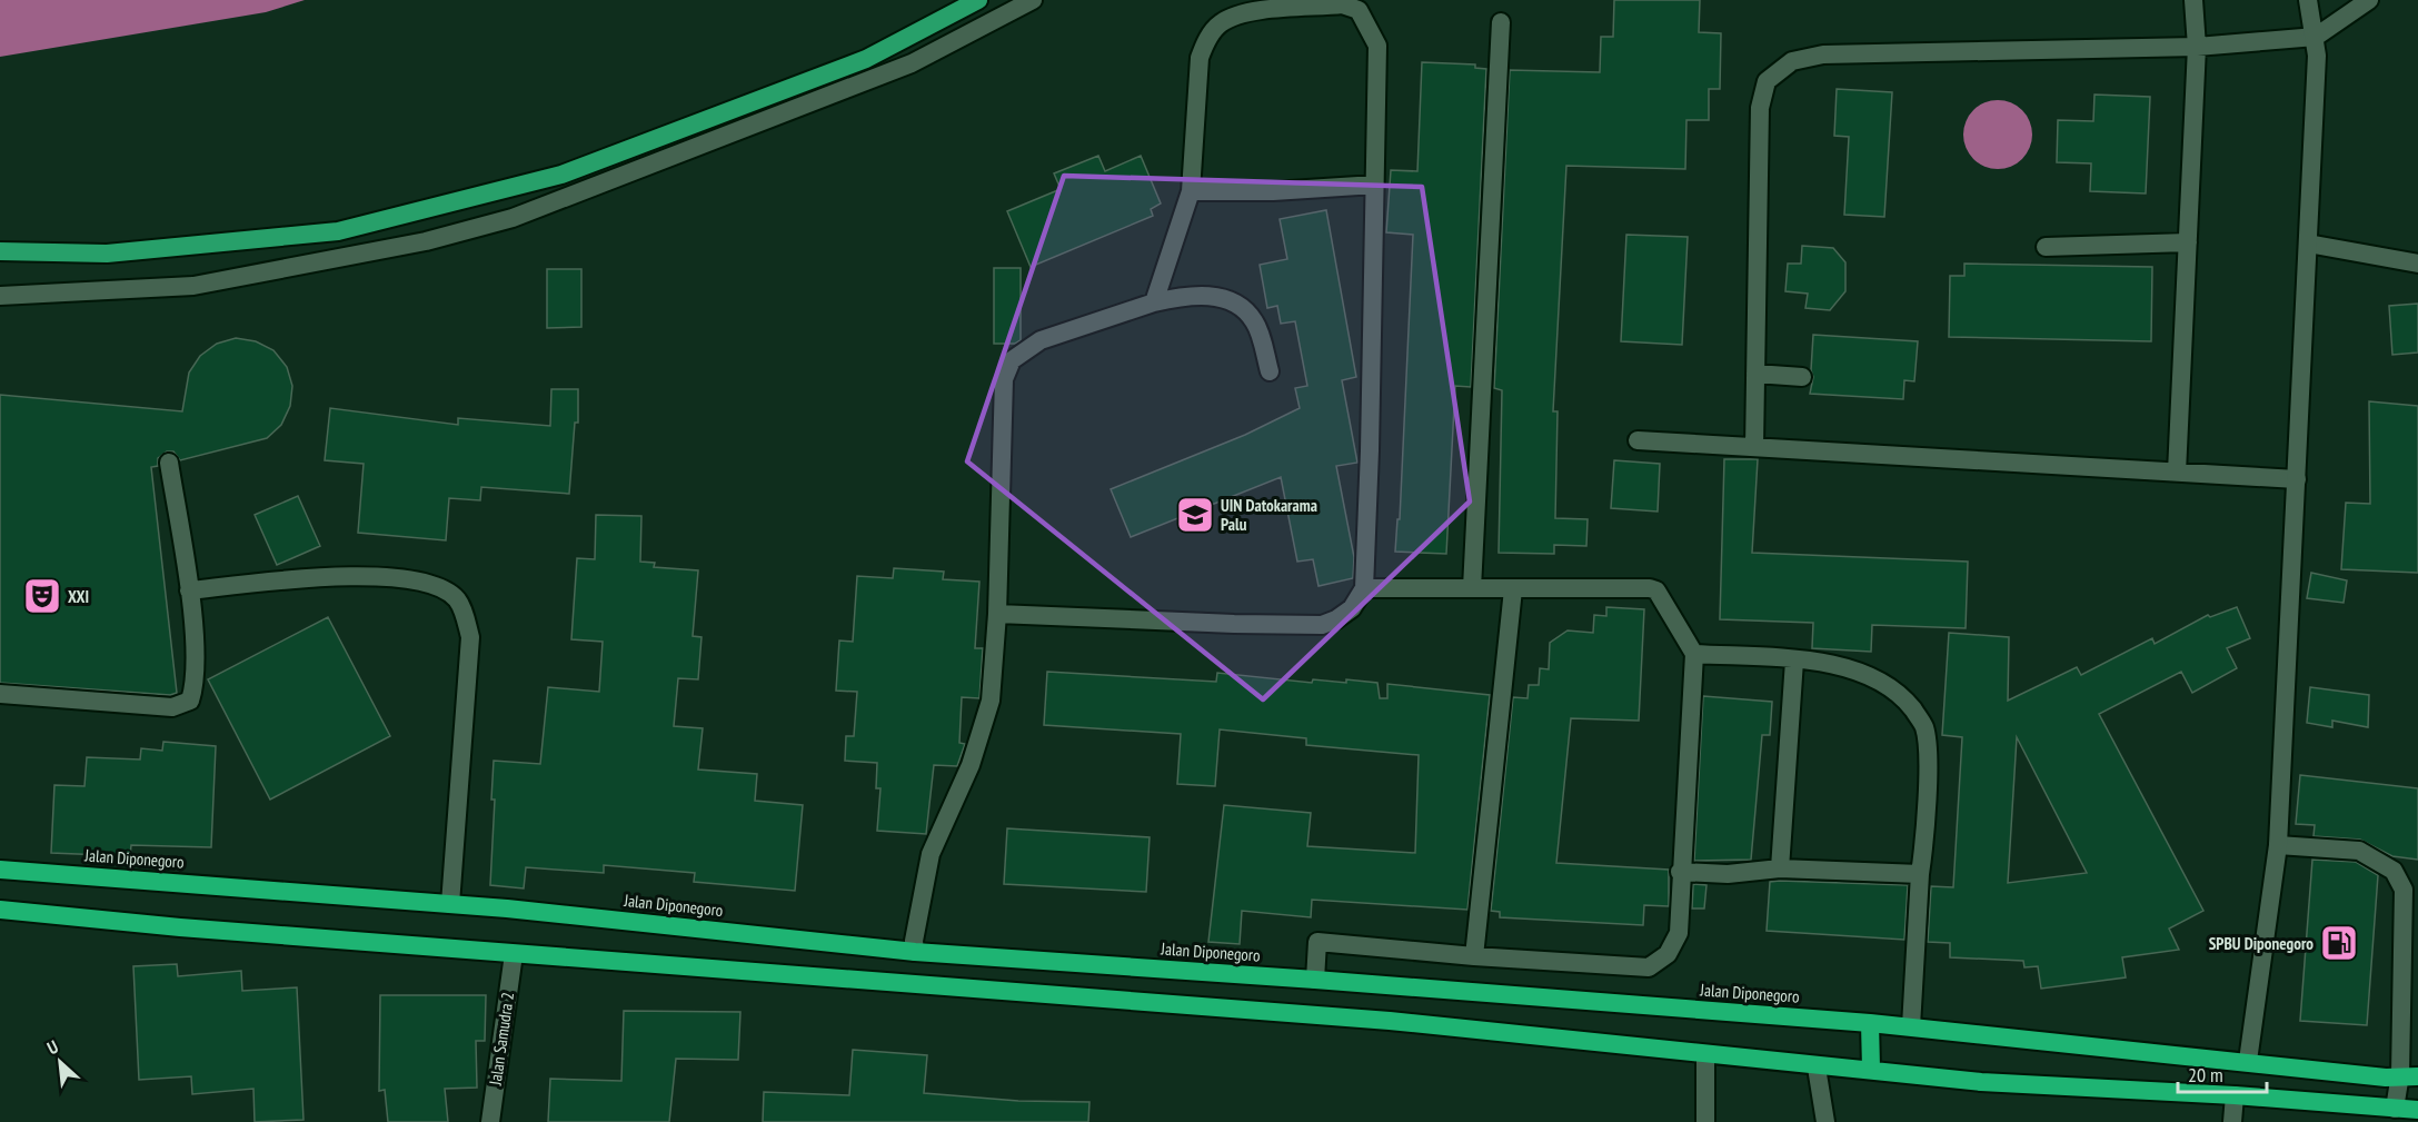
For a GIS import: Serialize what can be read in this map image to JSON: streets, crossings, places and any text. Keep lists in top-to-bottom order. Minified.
{"streets":{"highway":["Jalan Diponegoro"],"street":["Jalan Samudra 2"]},"places":{"school or university":["UIN Datokarama Palu"],"theatre":["XXI"],"fuel station":["SPBU Diponegoro"]},"scale_bar":"20 m","north":"top left"}
